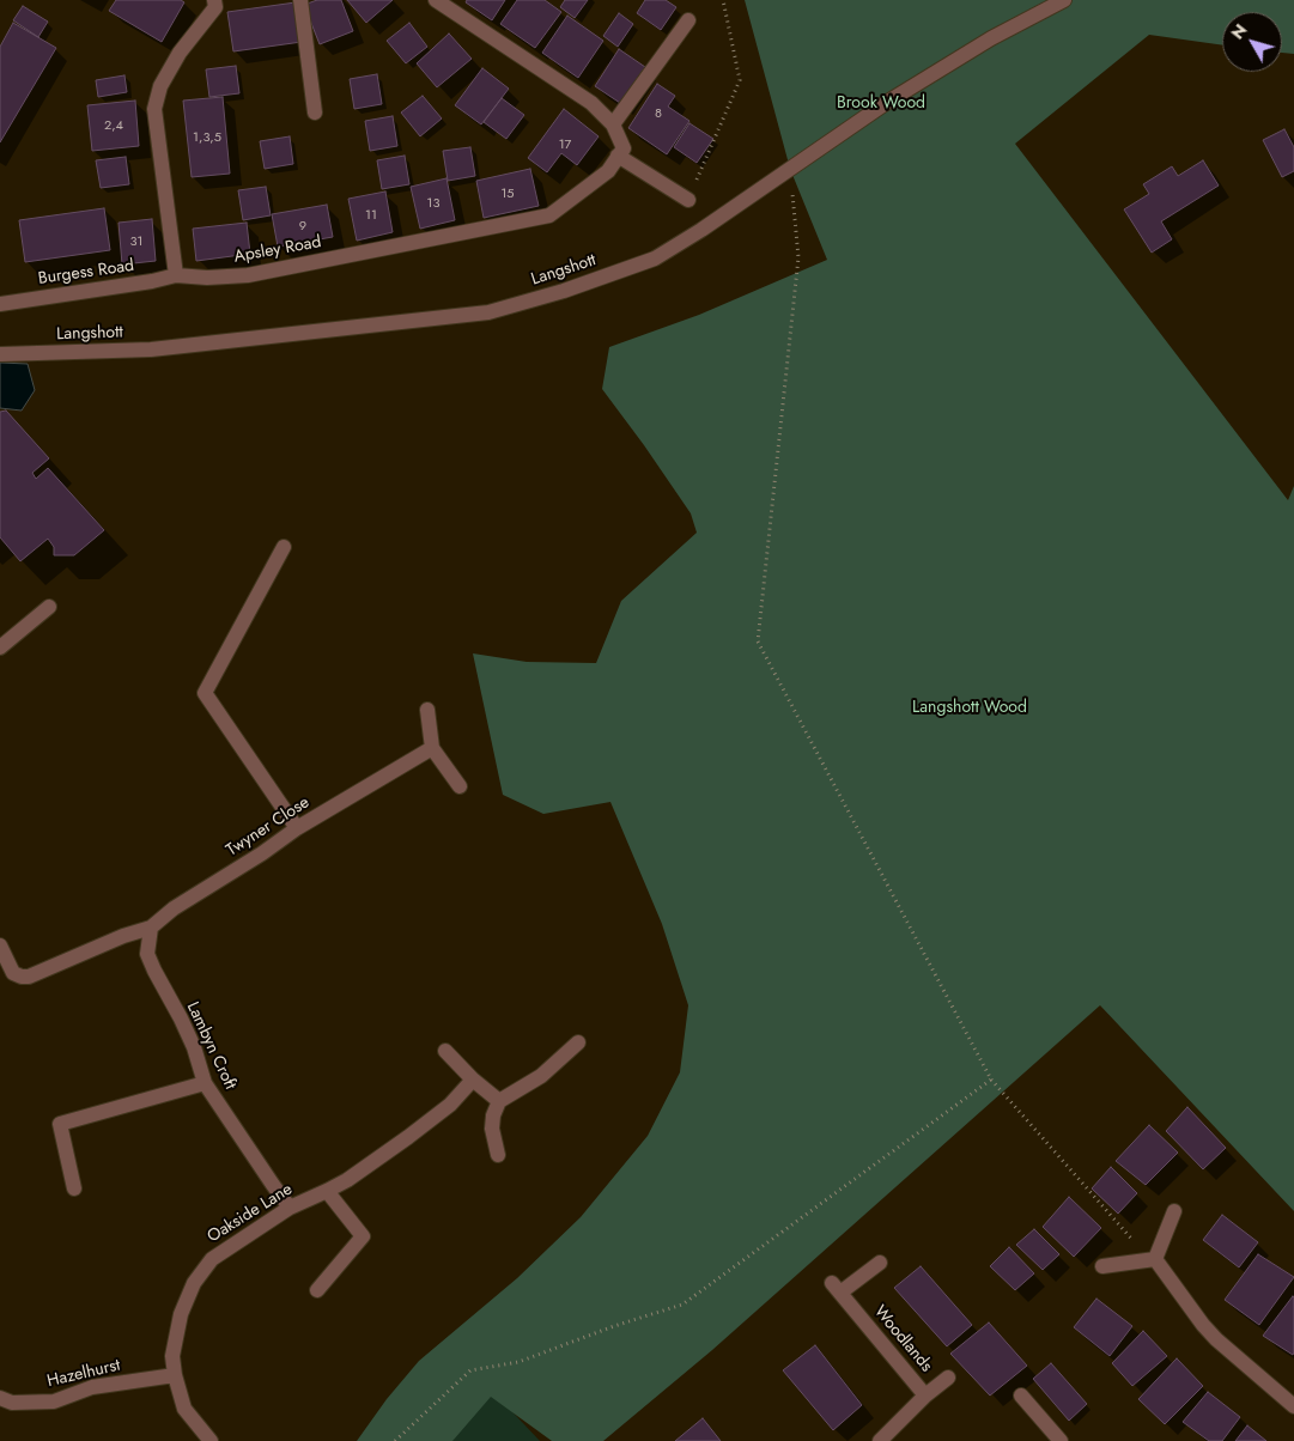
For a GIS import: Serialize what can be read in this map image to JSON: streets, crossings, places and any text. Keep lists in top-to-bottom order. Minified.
{"streets":{"street":["Apsley Road","Langshott","Burgess Road","Twyner Close","Lambyn Croft","Oakside Lane","Woodlands","Hazelhurst"]},"crossings":[["Apsley Road","Burgess Road"],["Twyner Close","Lambyn Croft"],["Lambyn Croft","Oakside Lane"],["Oakside Lane","Hazelhurst"]],"parks":["Brook Wood","Langshott Wood"],"house_numbers":["8","2,4","1,3,5","17","15","13","11","9","31"],"north":"top left"}
